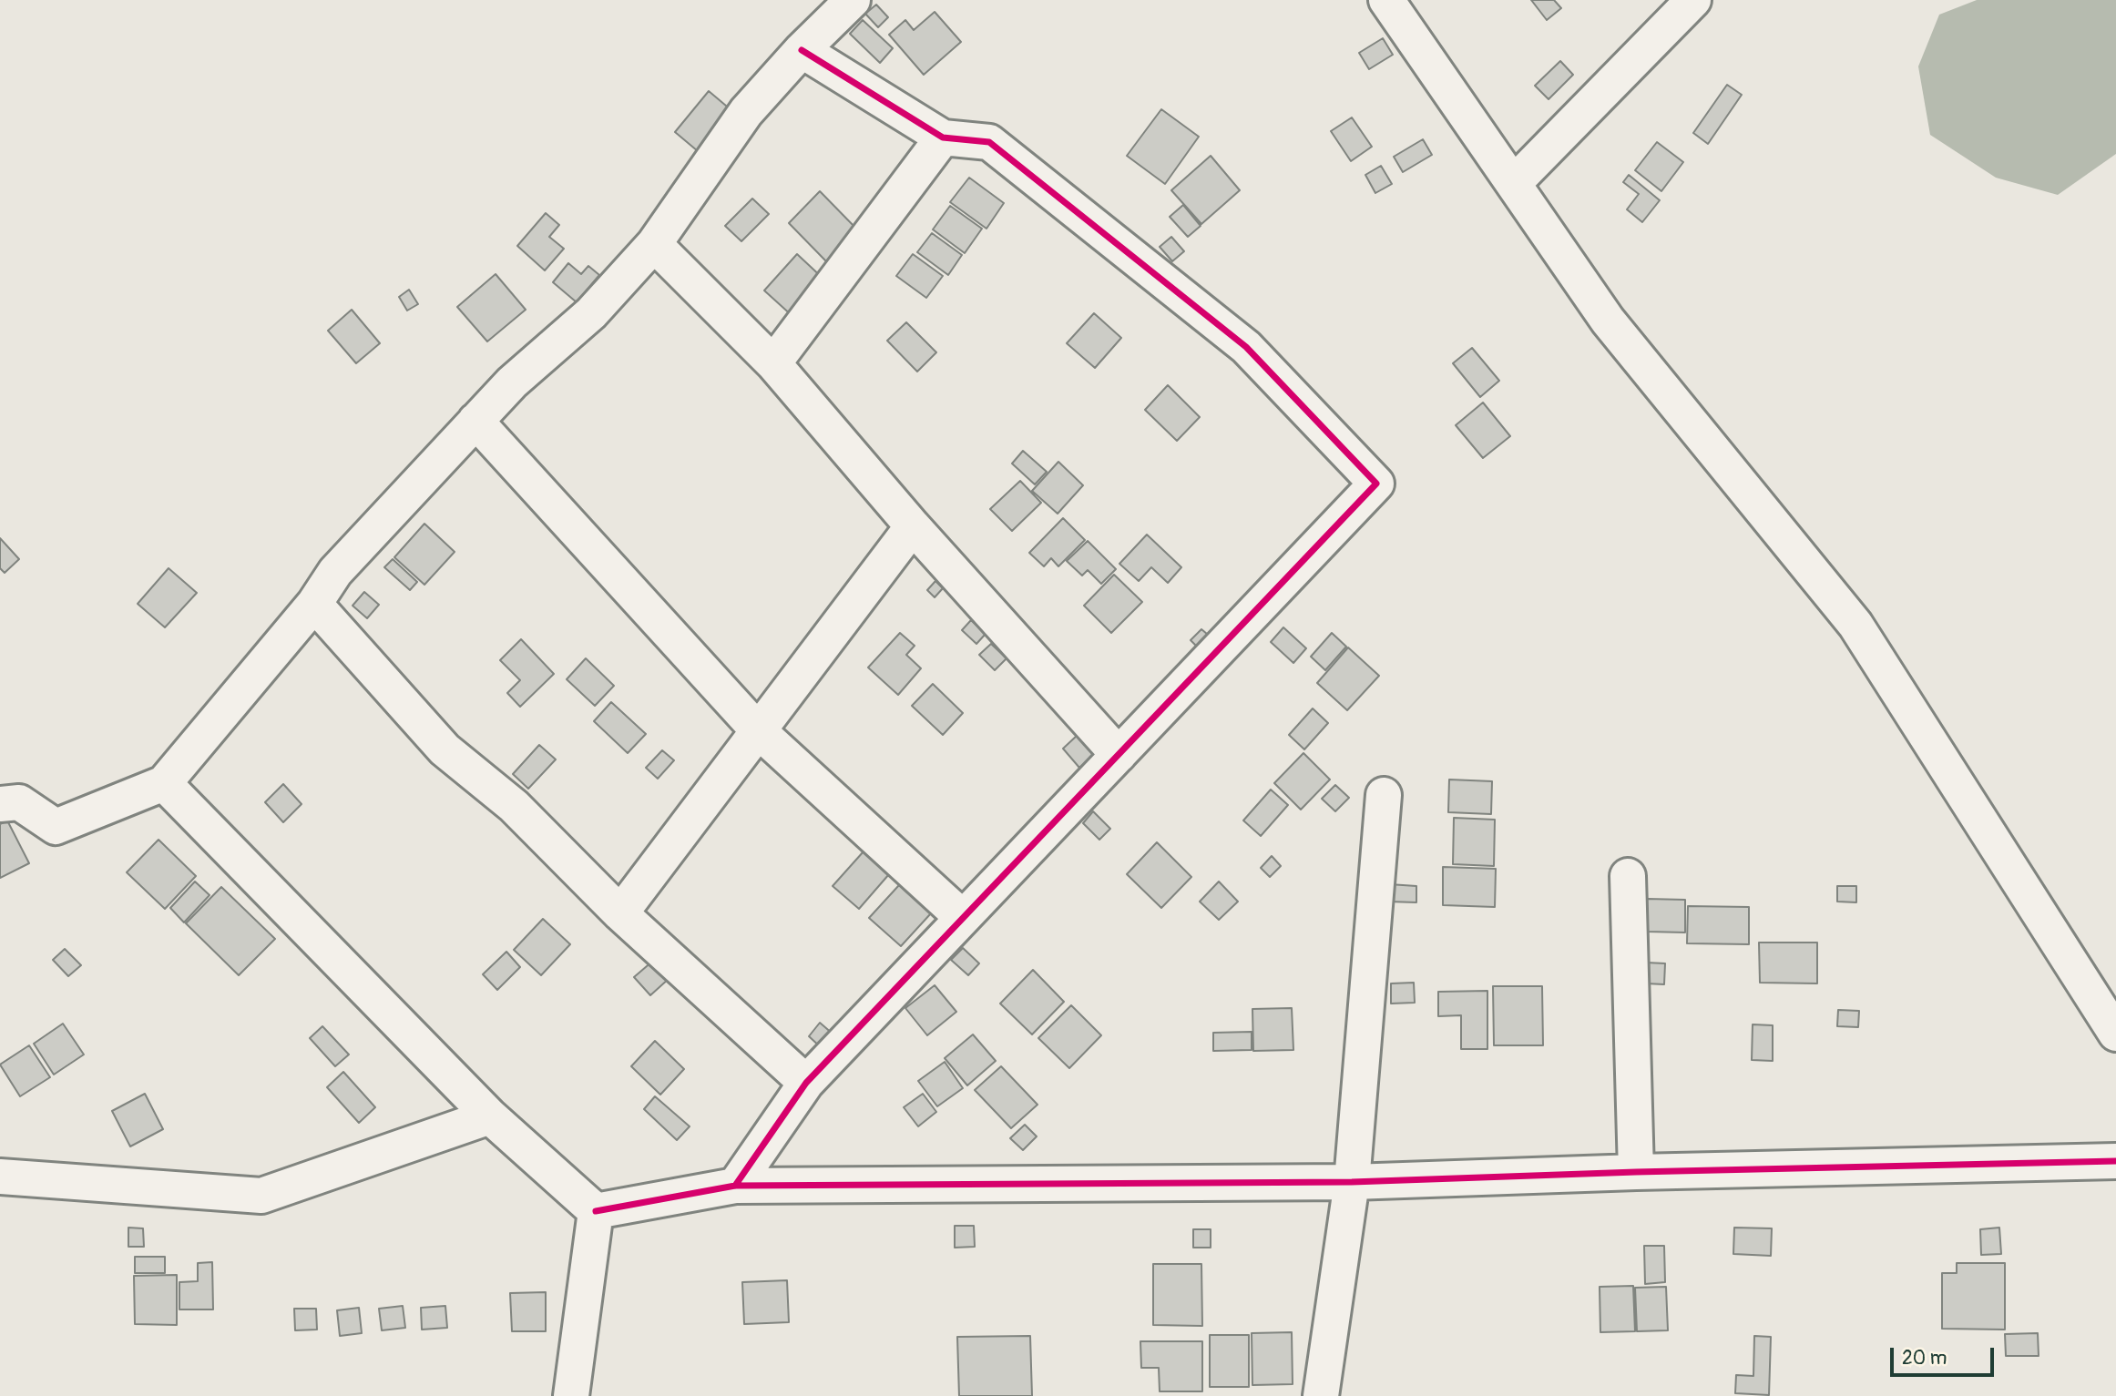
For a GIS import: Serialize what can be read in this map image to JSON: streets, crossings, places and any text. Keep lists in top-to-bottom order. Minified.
{"scale_bar":"20 m"}
